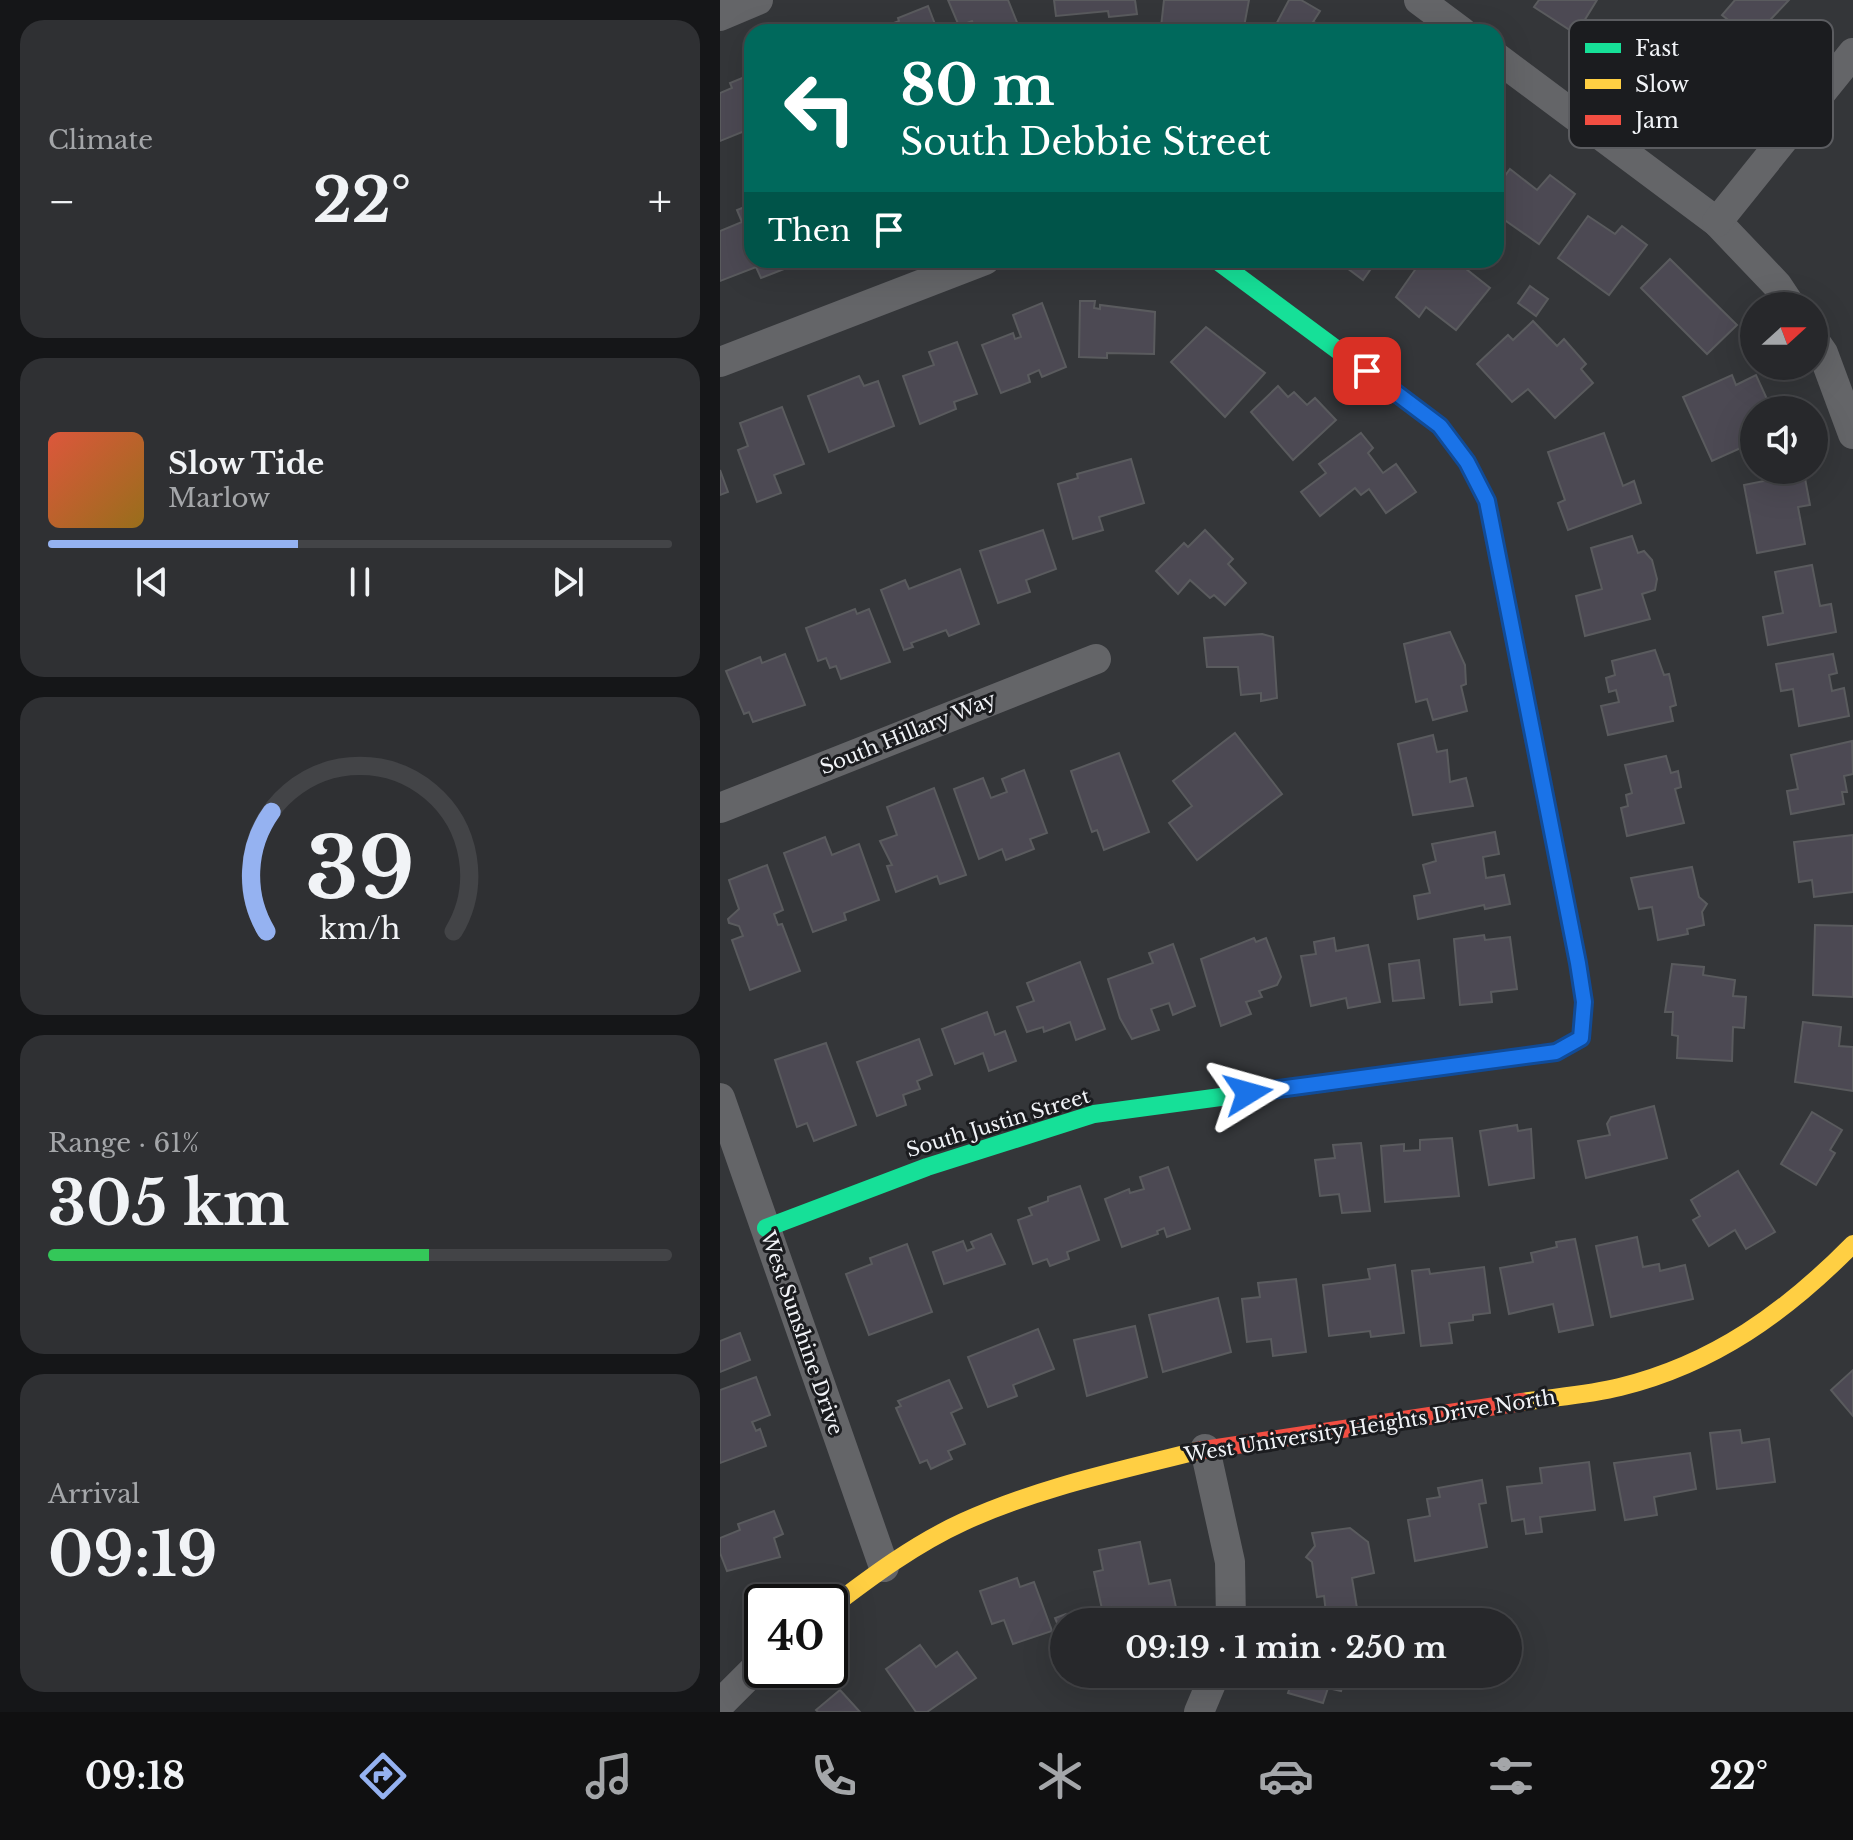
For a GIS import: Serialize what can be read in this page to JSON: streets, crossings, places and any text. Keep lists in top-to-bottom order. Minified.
{"streets":{"street":["South Hillary Way","South Justin Street","West Sunshine Drive","West University Heights Drive North"]},"crossings":[["South Justin Street","West Sunshine Drive"],["West Sunshine Drive","West University Heights Drive North"]],"legend":["Fast","Slow","Jam"],"north":"right","page":{"tile":["Climate",["Range · 61%","305 km"],["Arrival","09:19"]],"turn":["80 m","South Debbie Street"],"heat":["−","22°","+"],"then":"Then","song":["Slow Tide","Marlow"],"limit":"40","trip":"09:19 · 1 min · 250 m","tabs":["09:18","22°"],"gauge":["39","km/h"]}}
